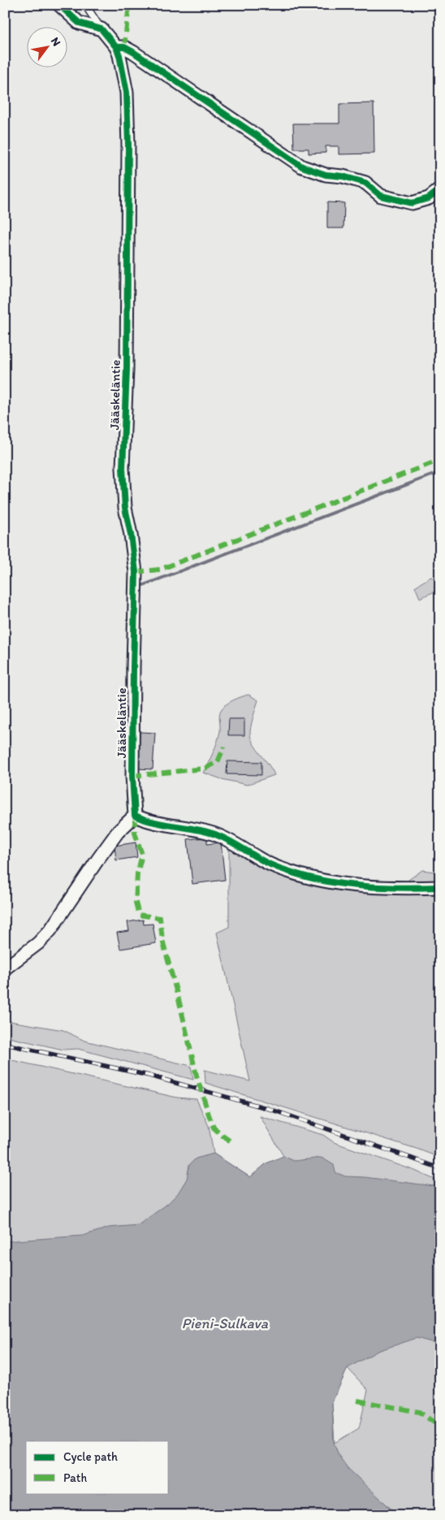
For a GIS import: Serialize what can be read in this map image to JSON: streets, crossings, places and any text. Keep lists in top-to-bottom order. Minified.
{"streets":{"street":["Jääskeläntie"]},"water":["Pieni-Sulkava"],"legend":["Cycle path","Path"],"north":"top right"}
